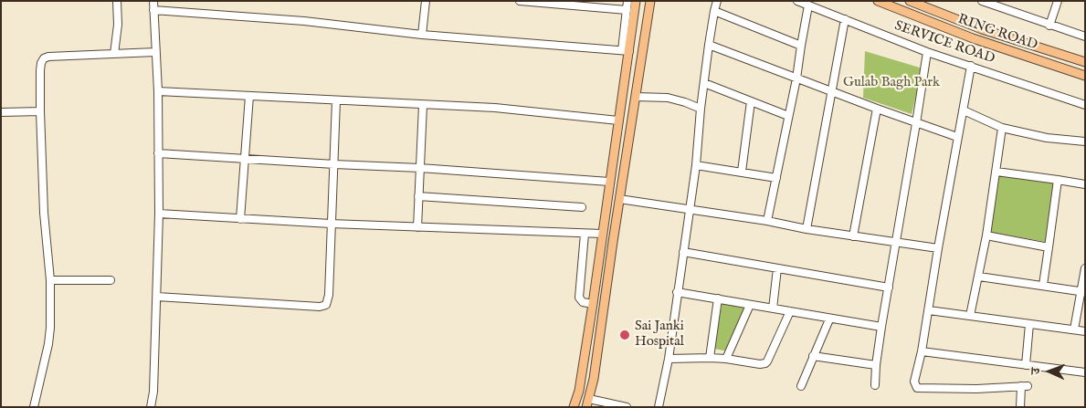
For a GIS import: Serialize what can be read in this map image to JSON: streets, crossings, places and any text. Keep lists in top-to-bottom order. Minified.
{"streets":{"main road":["RING ROAD"],"street":["SERVICE ROAD"]},"parks":["Gulab Bagh Park"],"places":["Sai Janki Hospital"],"north":"left"}
